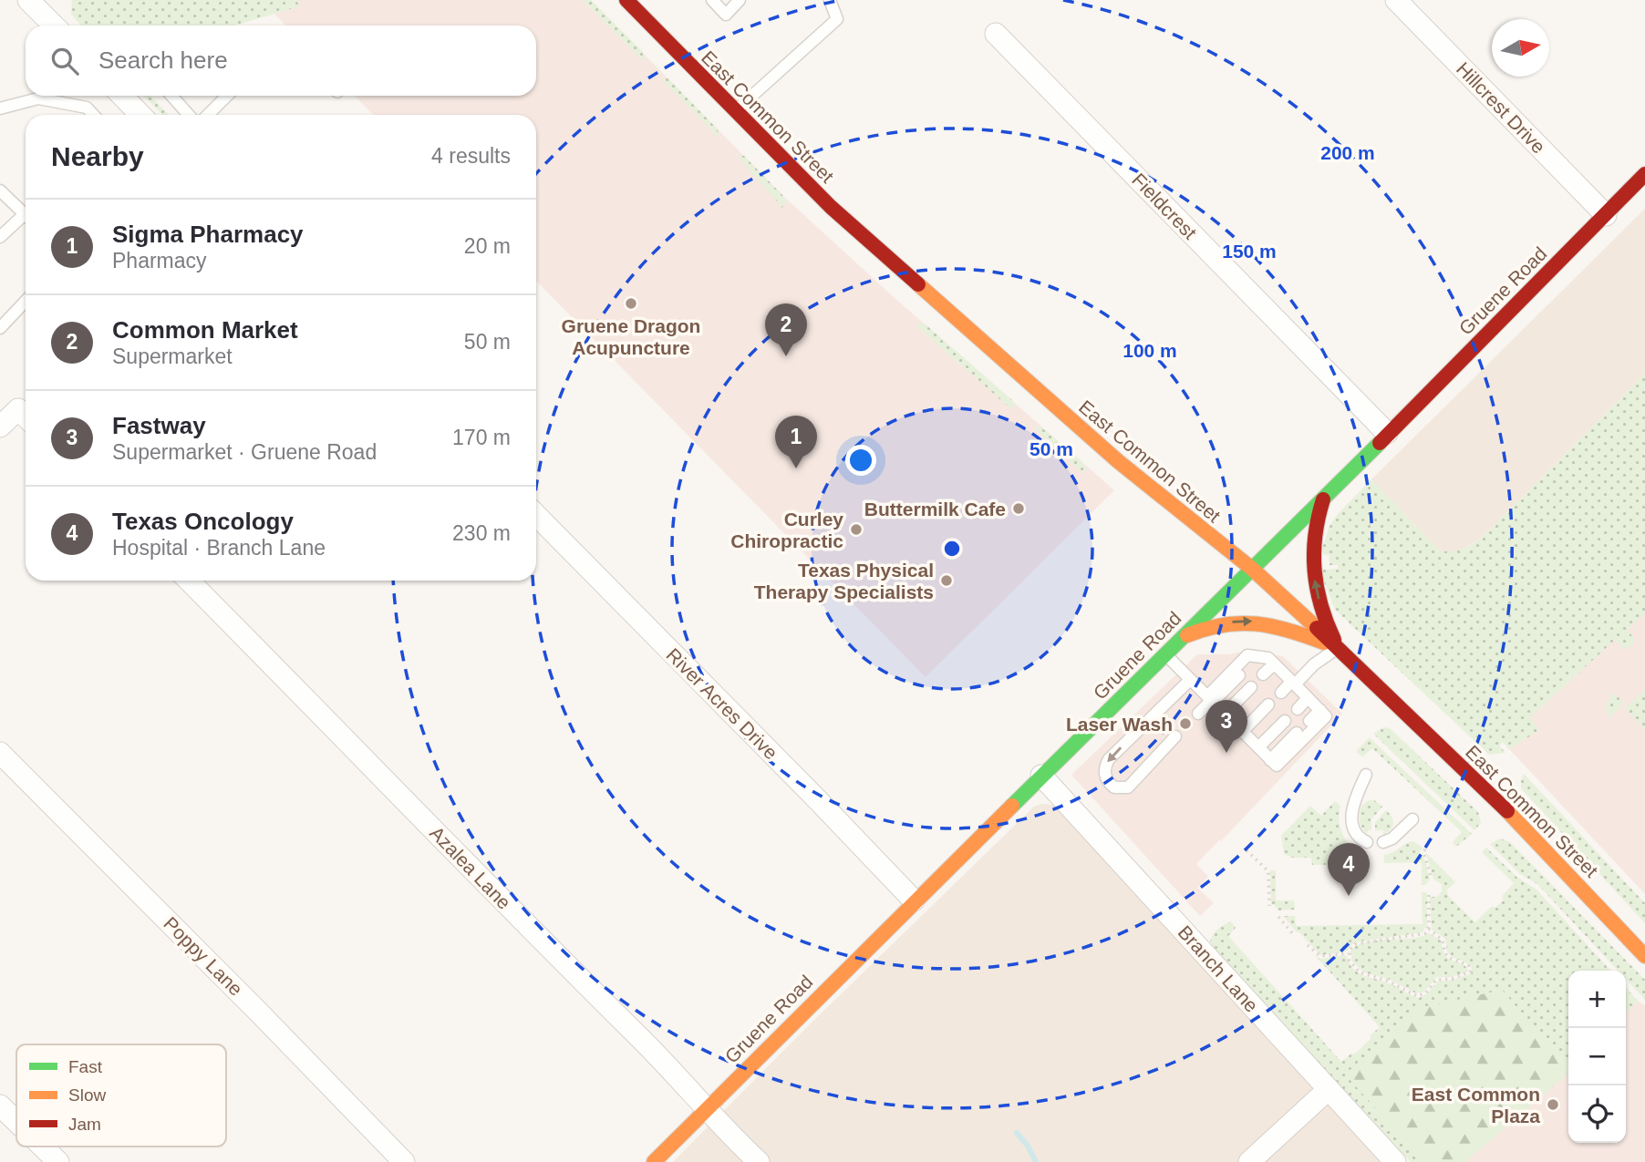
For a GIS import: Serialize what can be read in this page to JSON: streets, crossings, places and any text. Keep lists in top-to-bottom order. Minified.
{"streets":{"street":["Hillcrest Drive","East Common Street","Fieldcrest","Gruene Road","River Acres Drive","Azalea Lane","Poppy Lane","Branch Lane"]},"crossings":[["Hillcrest Drive","Gruene Road"],["East Common Street","Gruene Road"],["Fieldcrest","Gruene Road"],["Gruene Road","River Acres Drive"],["Gruene Road","Azalea Lane"],["Gruene Road","Branch Lane"]],"places":["Gruene Dragon Acupuncture","Buttermilk Cafe","Curley Chiropractic","Texas Physical Therapy Specialists","Laser Wash","East Common Plaza"],"legend":["Fast","Slow","Jam"],"north":"right","page":{"search":"Search here","heading":["Nearby","4 results"],"list":[{"mark":"1","name":"Sigma Pharmacy","note":"Pharmacy","value":"20 m"},{"mark":"2","name":"Common Market","note":"Supermarket","value":"50 m"},{"mark":"3","name":"Fastway","note":"Supermarket · Gruene Road","value":"170 m"},{"mark":"4","name":"Texas Oncology","note":"Hospital · Branch Lane","value":"230 m"}],"pins":["2","1","3","4"],"map_buttons":["+","−"]},"rings":["200 m","150 m","100 m","50 m"]}
